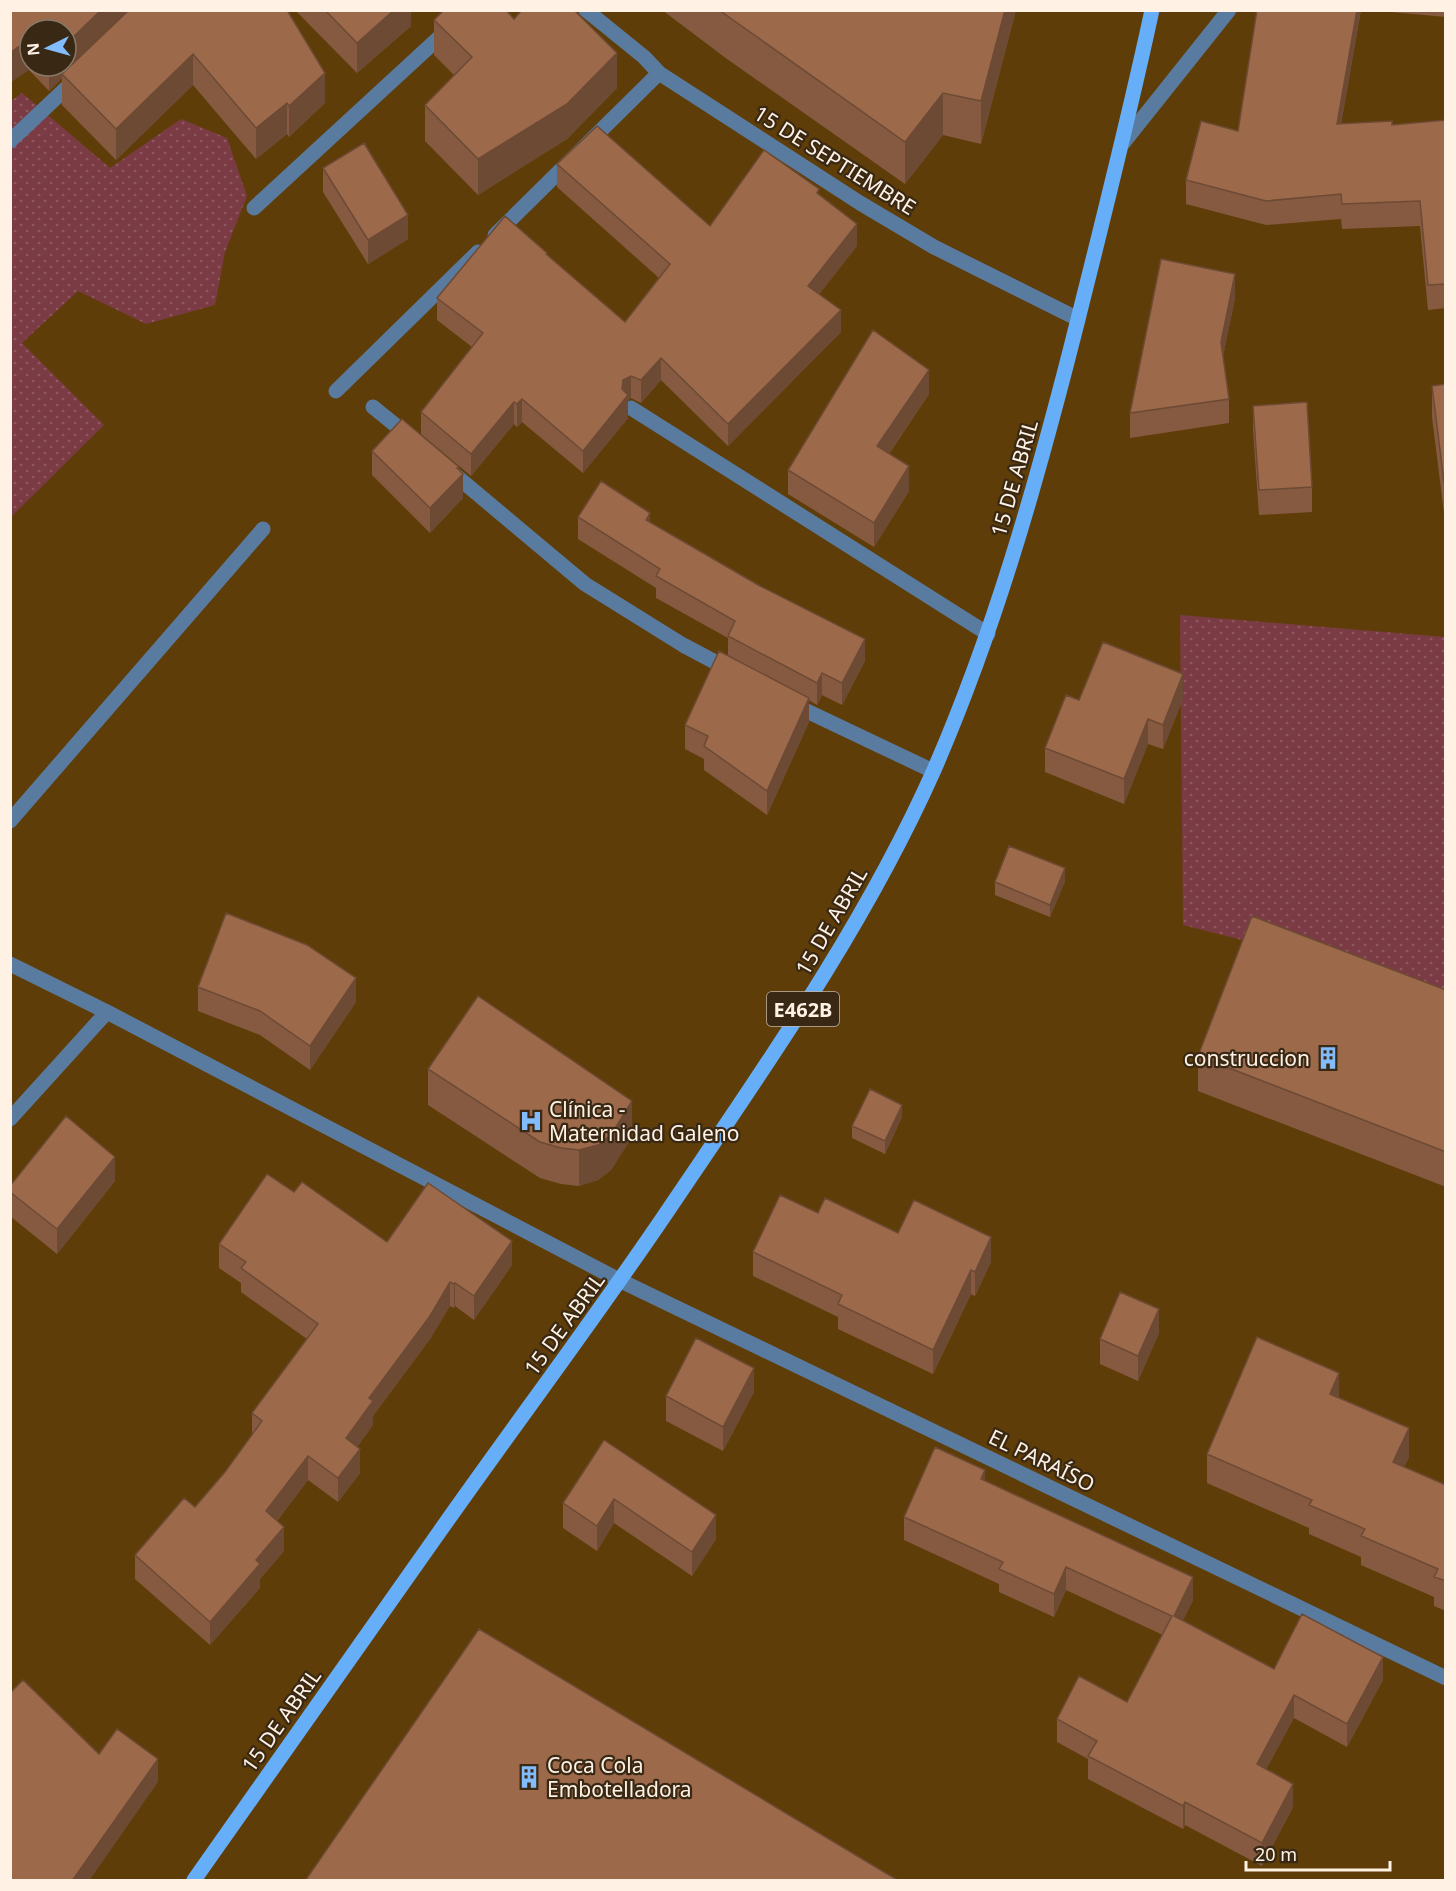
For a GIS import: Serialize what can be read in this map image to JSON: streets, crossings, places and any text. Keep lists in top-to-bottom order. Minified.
{"streets":{"main road":["15 DE ABRIL","E462B"],"street":["15 DE SEPTIEMBRE","EL PARAÍSO"]},"crossings":[["15 DE SEPTIEMBRE","15 DE ABRIL"],["15 DE ABRIL","EL PARAÍSO"]],"places":{"building":["construccion","Coca Cola Embotelladora"],"hospital":["Clínica - Maternidad Galeno"]},"scale_bar":"20 m","north":"left"}
